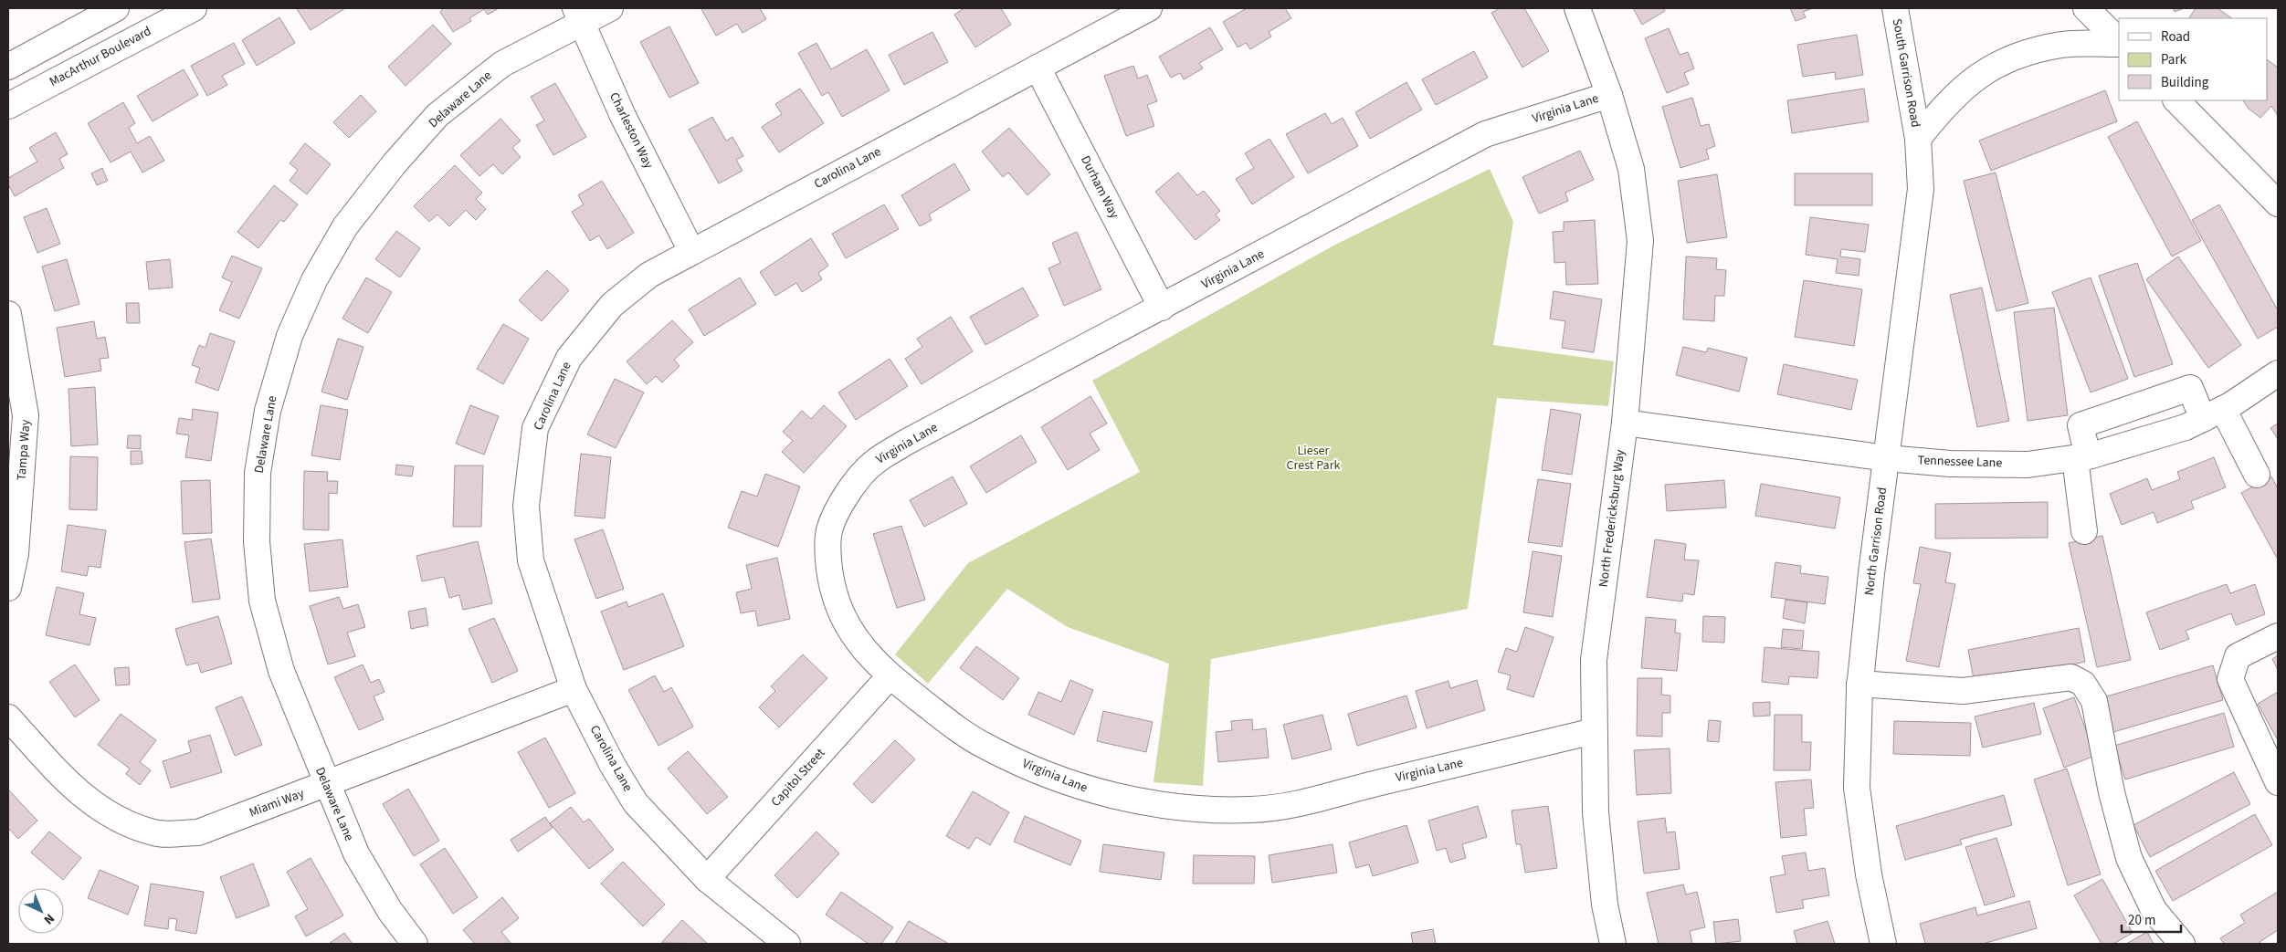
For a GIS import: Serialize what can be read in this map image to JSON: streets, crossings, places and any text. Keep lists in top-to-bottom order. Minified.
{"streets":{"street":["MacArthur Boulevard","South Garrison Road","Delaware Lane","Virginia Lane","Charleston Way","Carolina Lane","Durham Way","Tampa Way","Tennessee Lane","North Fredericksburg Way","North Garrison Road","Capitol Street","Miami Way"]},"crossings":[["South Garrison Road","North Garrison Road"],["Delaware Lane","Charleston Way"],["Delaware Lane","Miami Way"],["Virginia Lane","Durham Way"],["Virginia Lane","North Fredericksburg Way"],["Virginia Lane","Capitol Street"],["Charleston Way","Carolina Lane"],["Carolina Lane","Durham Way"],["Carolina Lane","Capitol Street"],["Carolina Lane","Miami Way"],["Tennessee Lane","North Fredericksburg Way"],["Tennessee Lane","North Garrison Road"]],"parks":["Lieser Crest Park"],"legend":["Road","Park","Building"],"scale_bar":"20 m","north":"bottom right"}
